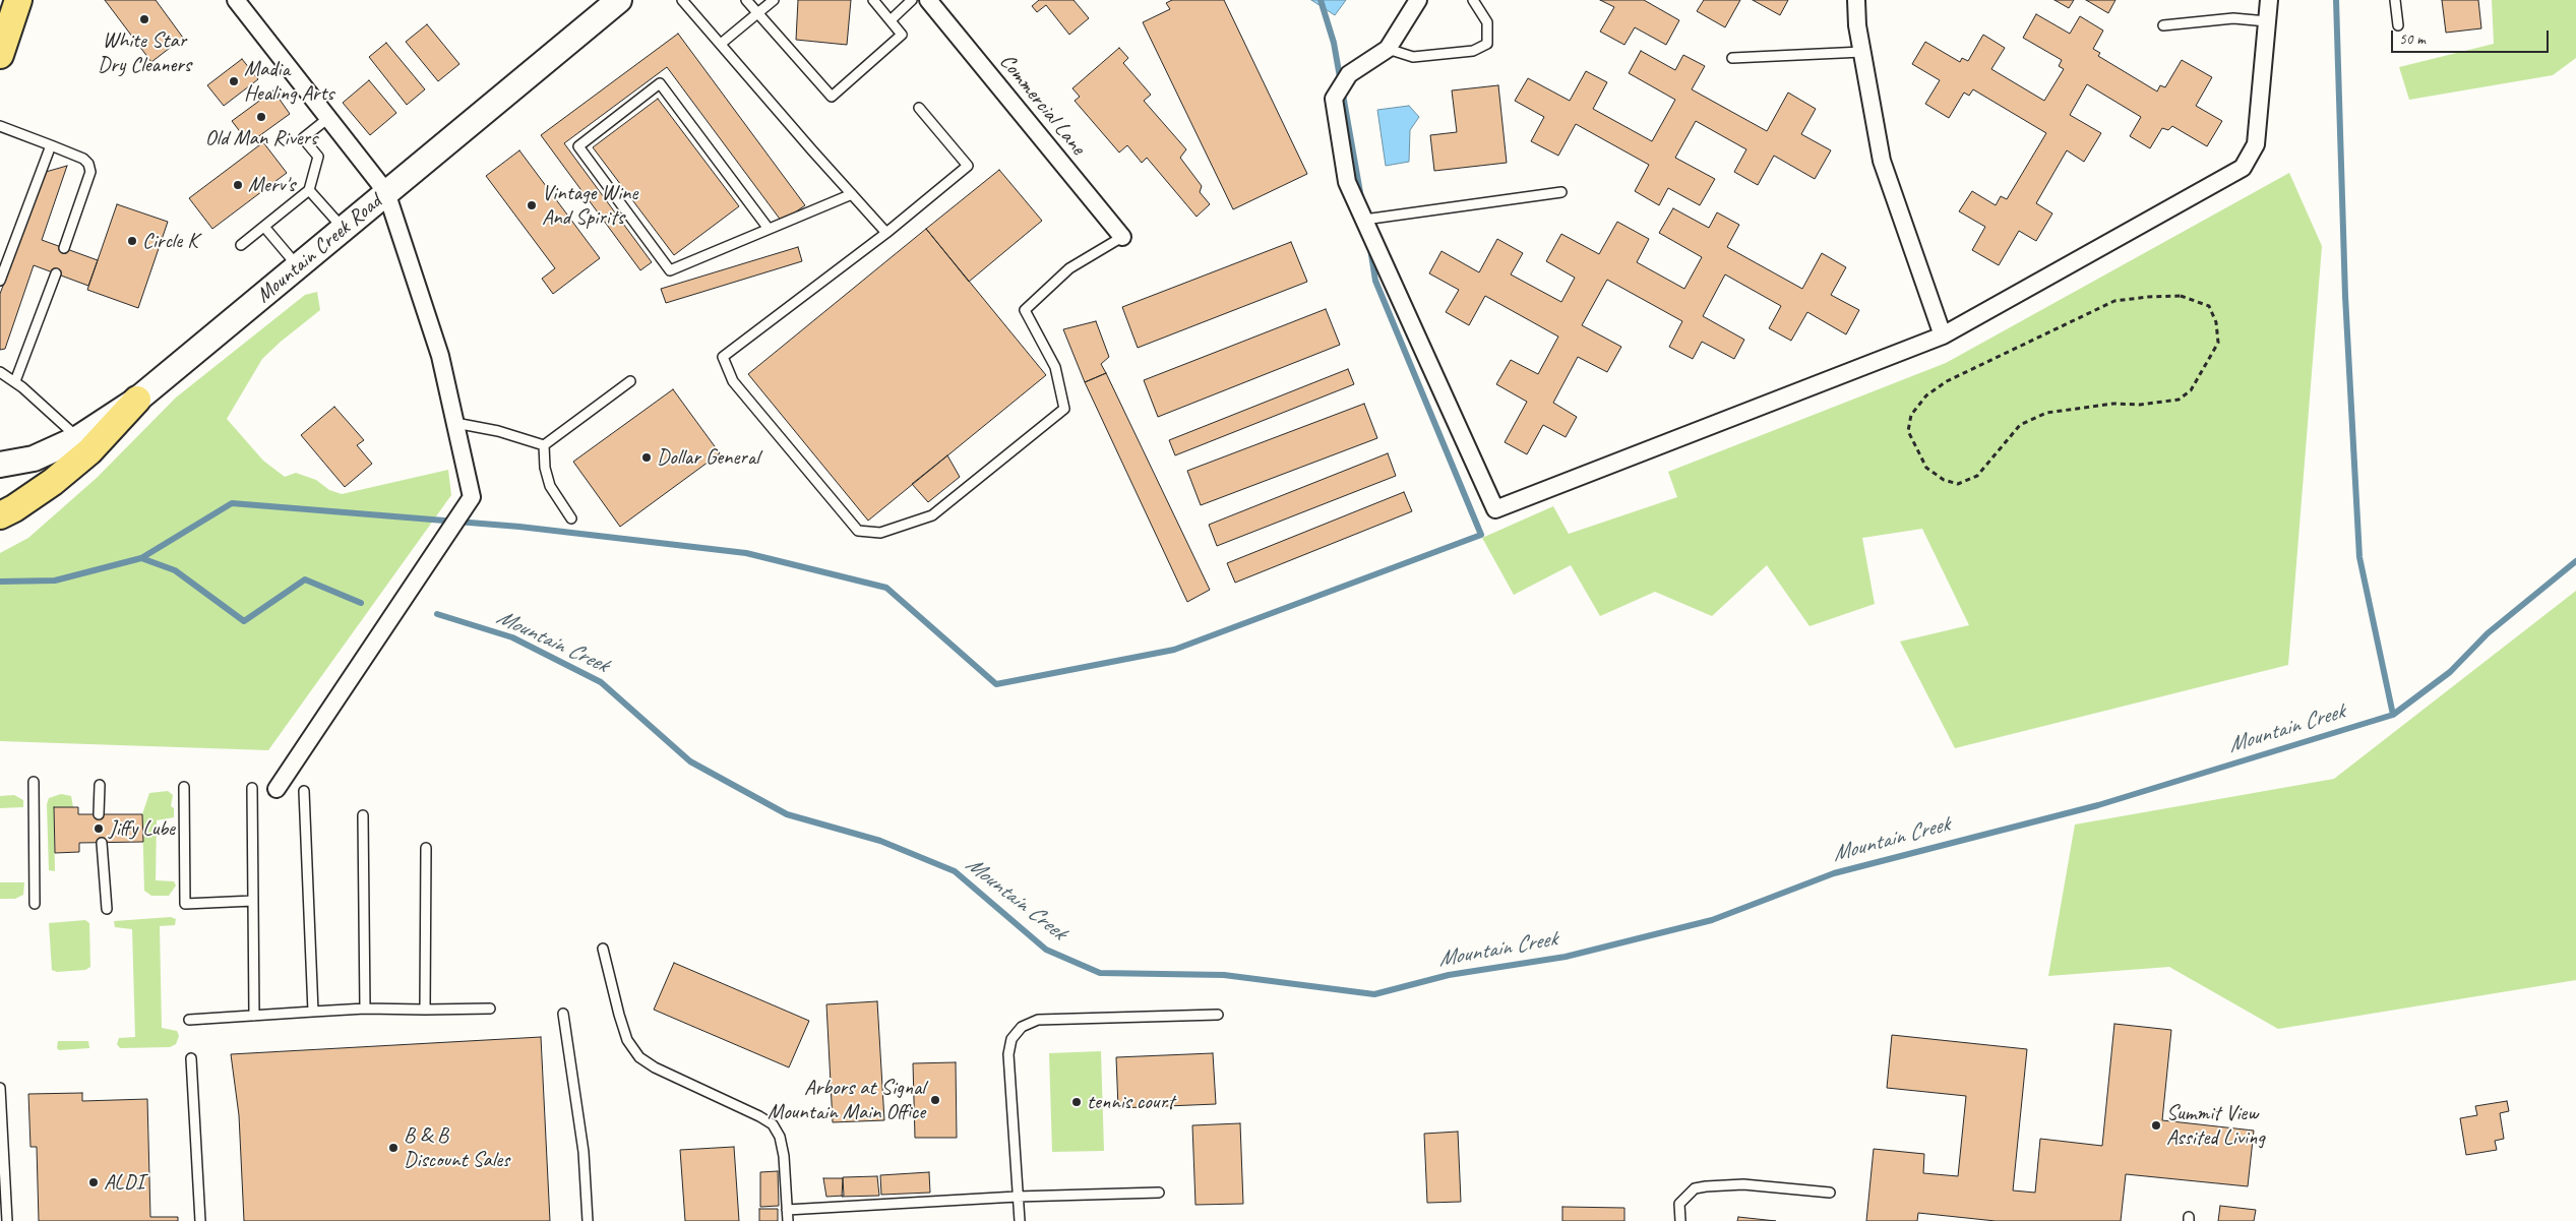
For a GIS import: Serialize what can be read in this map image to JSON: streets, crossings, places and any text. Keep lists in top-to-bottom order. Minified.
{"streets":{"main road":["Mountain Creek Road"],"street":["Commercial Lane"]},"water":["Mountain Creek"],"places":["White Star Dry Cleaners","Madia Healing Arts","Old Man Rivers","Merv's","Vintage Wine And Spirits","Circle K","Dollar General","Jiffy Lube","Arbors at Signal Mountain Main Office","tennis court","Summit View Assited Living","B & B Discount Sales","ALDI"],"scale_bar":"50 m"}
